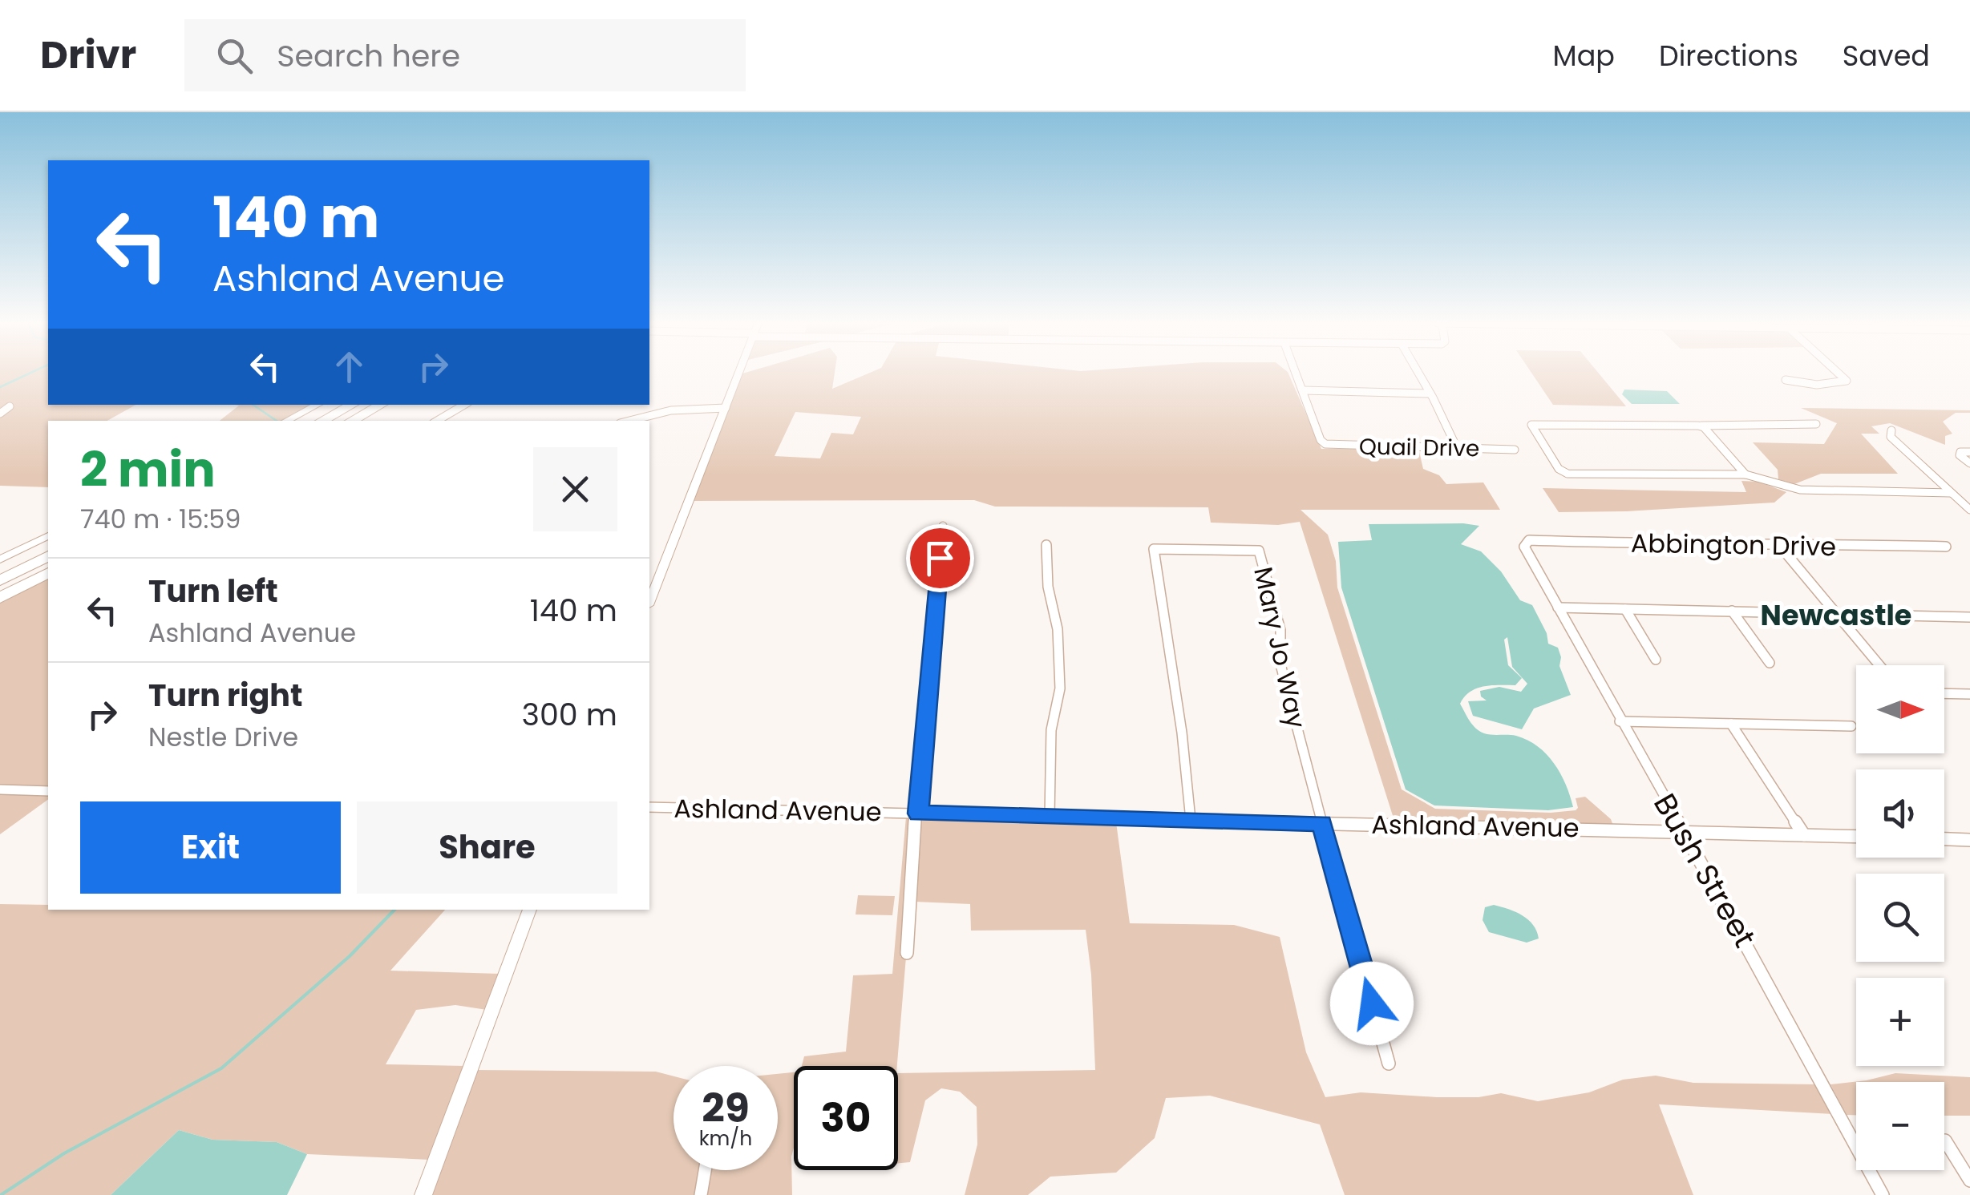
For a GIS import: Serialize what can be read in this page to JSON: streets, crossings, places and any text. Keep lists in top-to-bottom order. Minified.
{"streets":{"street":["Quail Drive","Abbington Drive","Mary Jo Way","Ashland Avenue","Bush Street"]},"crossings":[["Abbington Drive","Bush Street"],["Mary Jo Way","Ashland Avenue"],["Ashland Avenue","Bush Street"]],"districts":["Newcastle"],"north":"right","page":{"header":"Drivr","search":"Search here","nav":["Map","Directions","Saved"],"turn":["140 m","Ashland Avenue"],"heading":["2 min","740 m · 15:59"],"list":[{"name":"Turn left","note":"Ashland Avenue","value":"140 m"},{"name":"Turn right","note":"Nestle Drive","value":"300 m"}],"map_buttons":["+","−"],"buttons":["Exit","Share"],"speed":"29 km/h","limit":"30"}}
